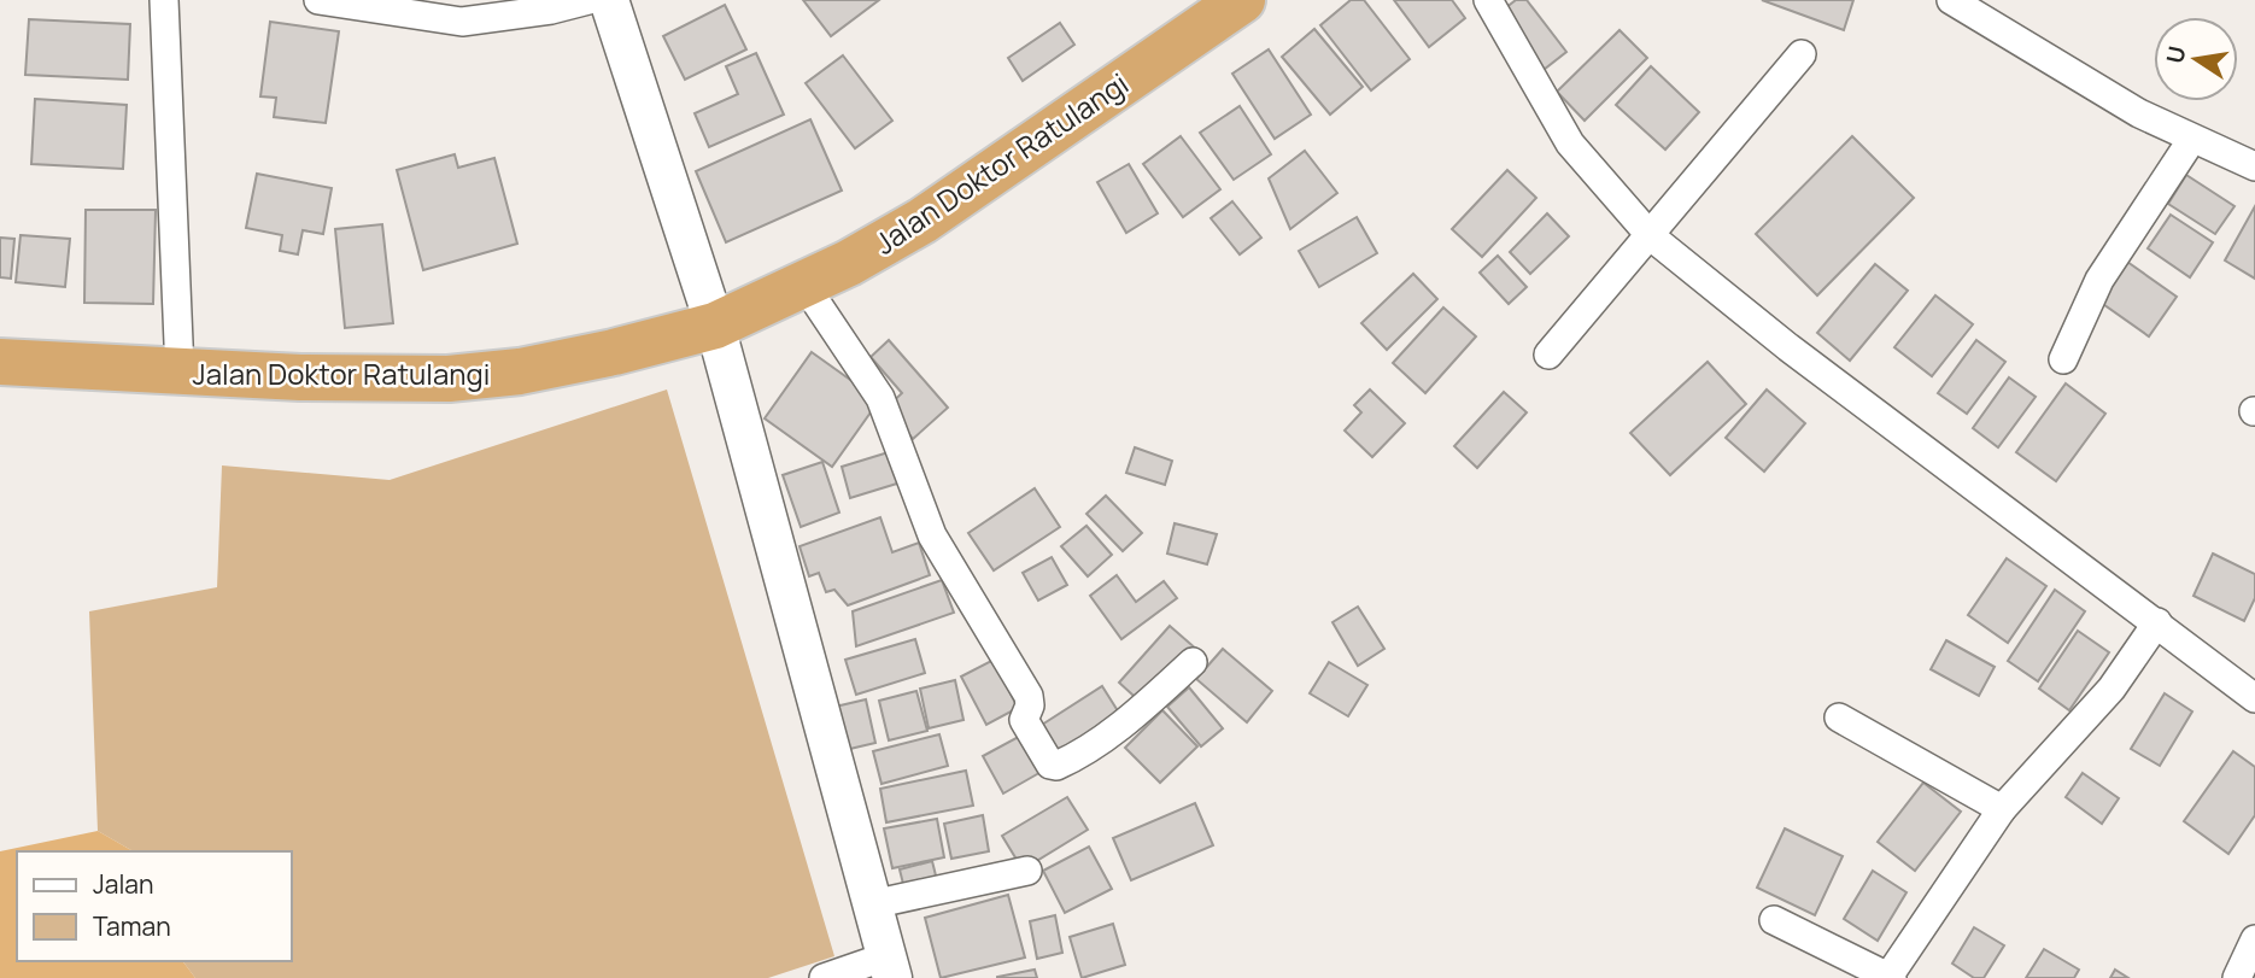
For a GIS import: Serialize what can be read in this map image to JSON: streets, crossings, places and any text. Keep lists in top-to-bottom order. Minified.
{"streets":{"highway":["Jalan Doktor Ratulangi"]},"legend":["Jalan","Taman"],"north":"left"}
